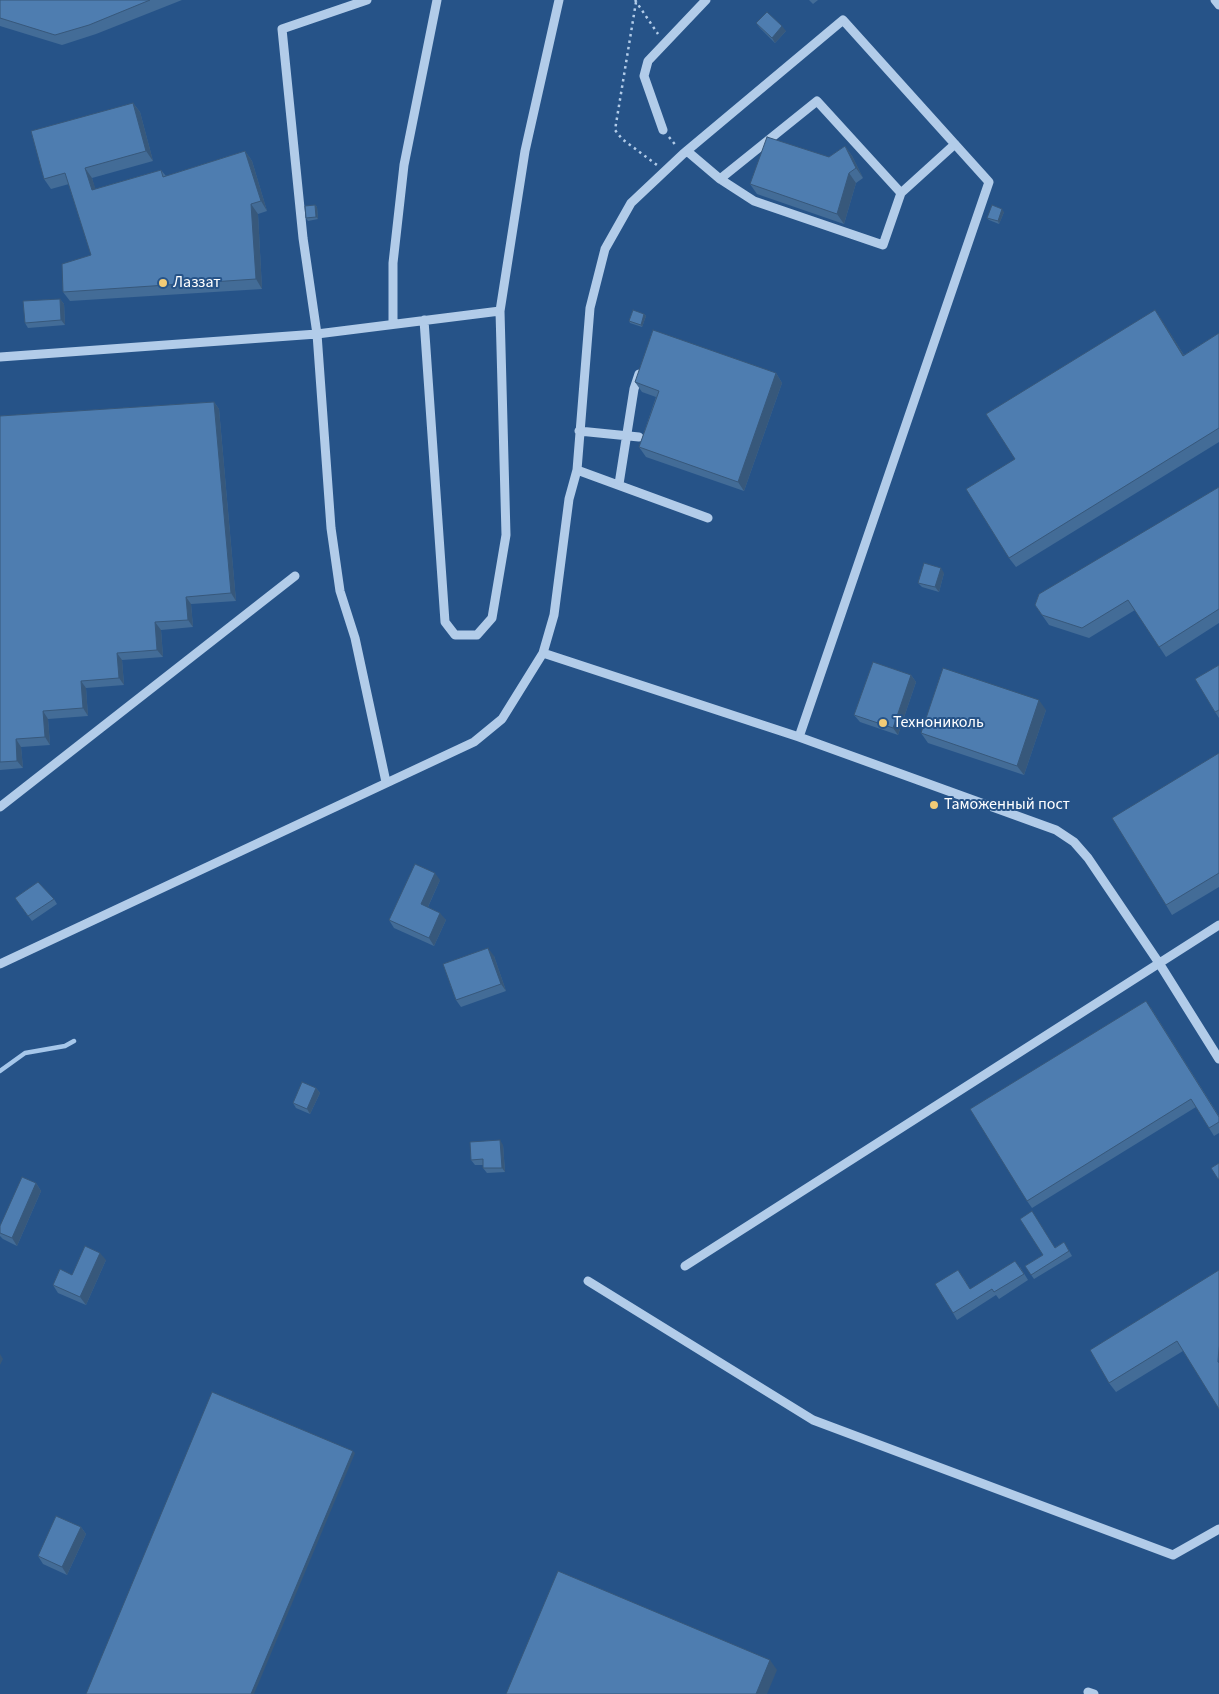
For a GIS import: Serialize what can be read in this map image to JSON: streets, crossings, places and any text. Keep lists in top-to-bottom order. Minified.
{"places":["Лаззат","Технониколь","Таможенный пост"]}
